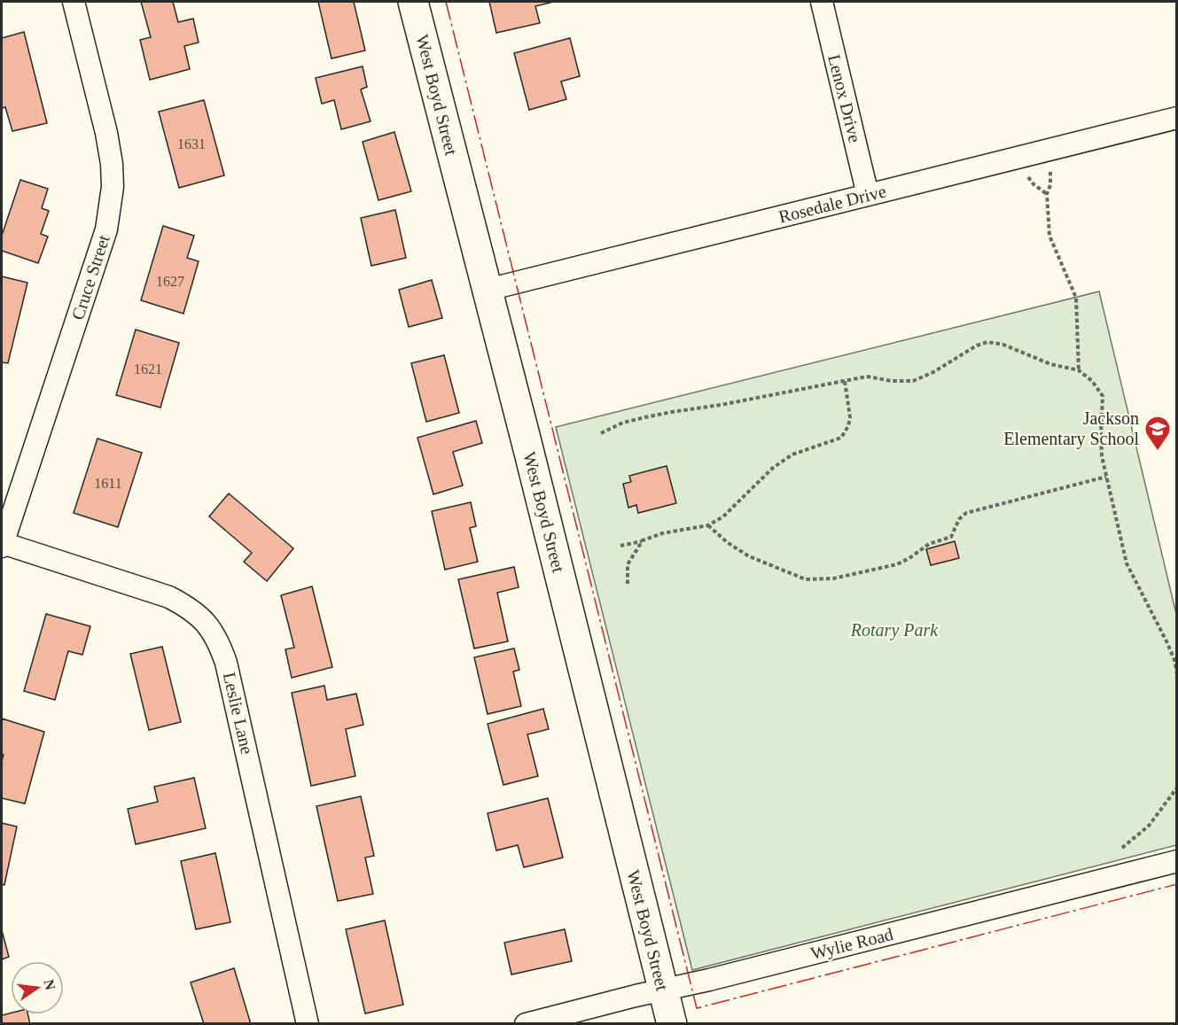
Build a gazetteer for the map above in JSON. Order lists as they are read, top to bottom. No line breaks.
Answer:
{"streets":{"street":["West Boyd Street","Lenox Drive","Rosedale Drive","Cruce Street","Leslie Lane","Wylie Road"]},"crossings":[["West Boyd Street","Rosedale Drive"],["West Boyd Street","Wylie Road"],["Lenox Drive","Rosedale Drive"],["Cruce Street","Leslie Lane"]],"parks":["Rotary Park"],"places":{"school or university":["Jackson Elementary School"]},"house_numbers":["1631","1627","1621","1611"],"north":"right"}
